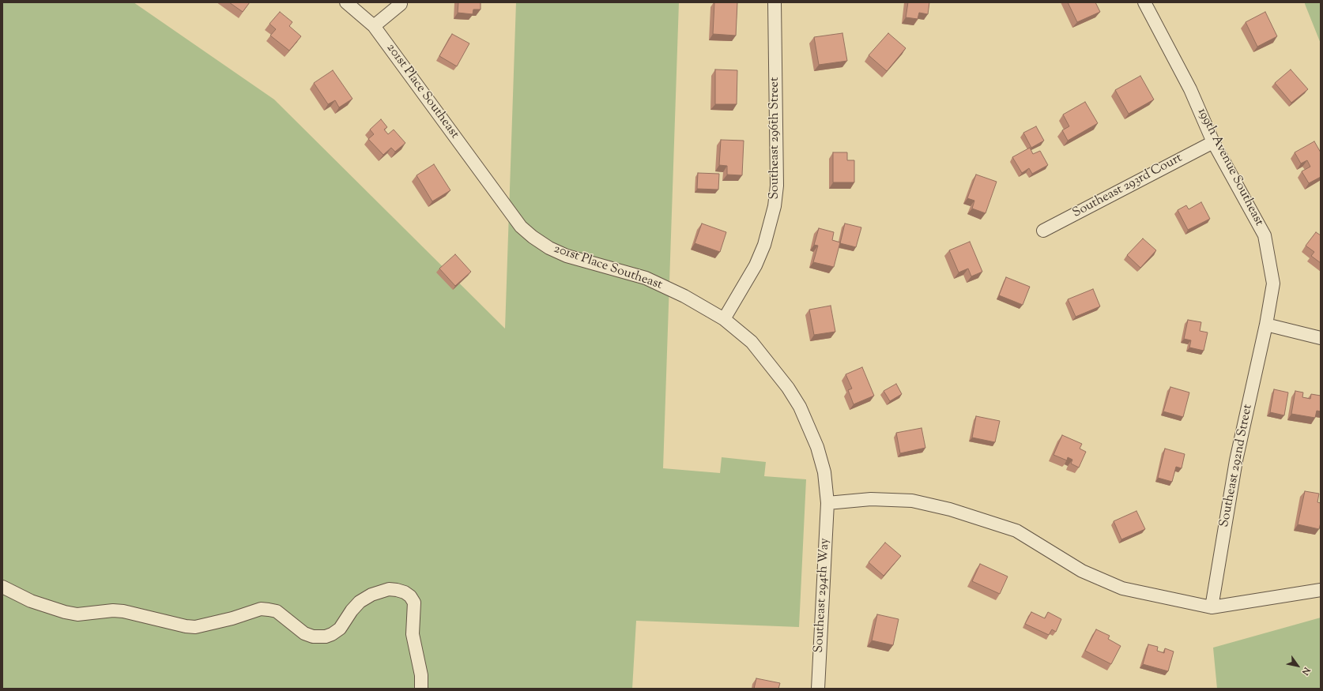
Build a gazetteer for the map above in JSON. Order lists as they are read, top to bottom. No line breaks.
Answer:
{"streets":{"street":["201st Place Southeast","Southeast 296th Street","199th Avenue Southeast","Southeast 293rd Court","Southeast 292nd Street","Southeast 294th Way"]},"crossings":[["201st Place Southeast","Southeast 296th Street"],["201st Place Southeast","Southeast 294th Way"],["199th Avenue Southeast","Southeast 293rd Court"],["199th Avenue Southeast","Southeast 292nd Street"]],"north":"bottom right"}
